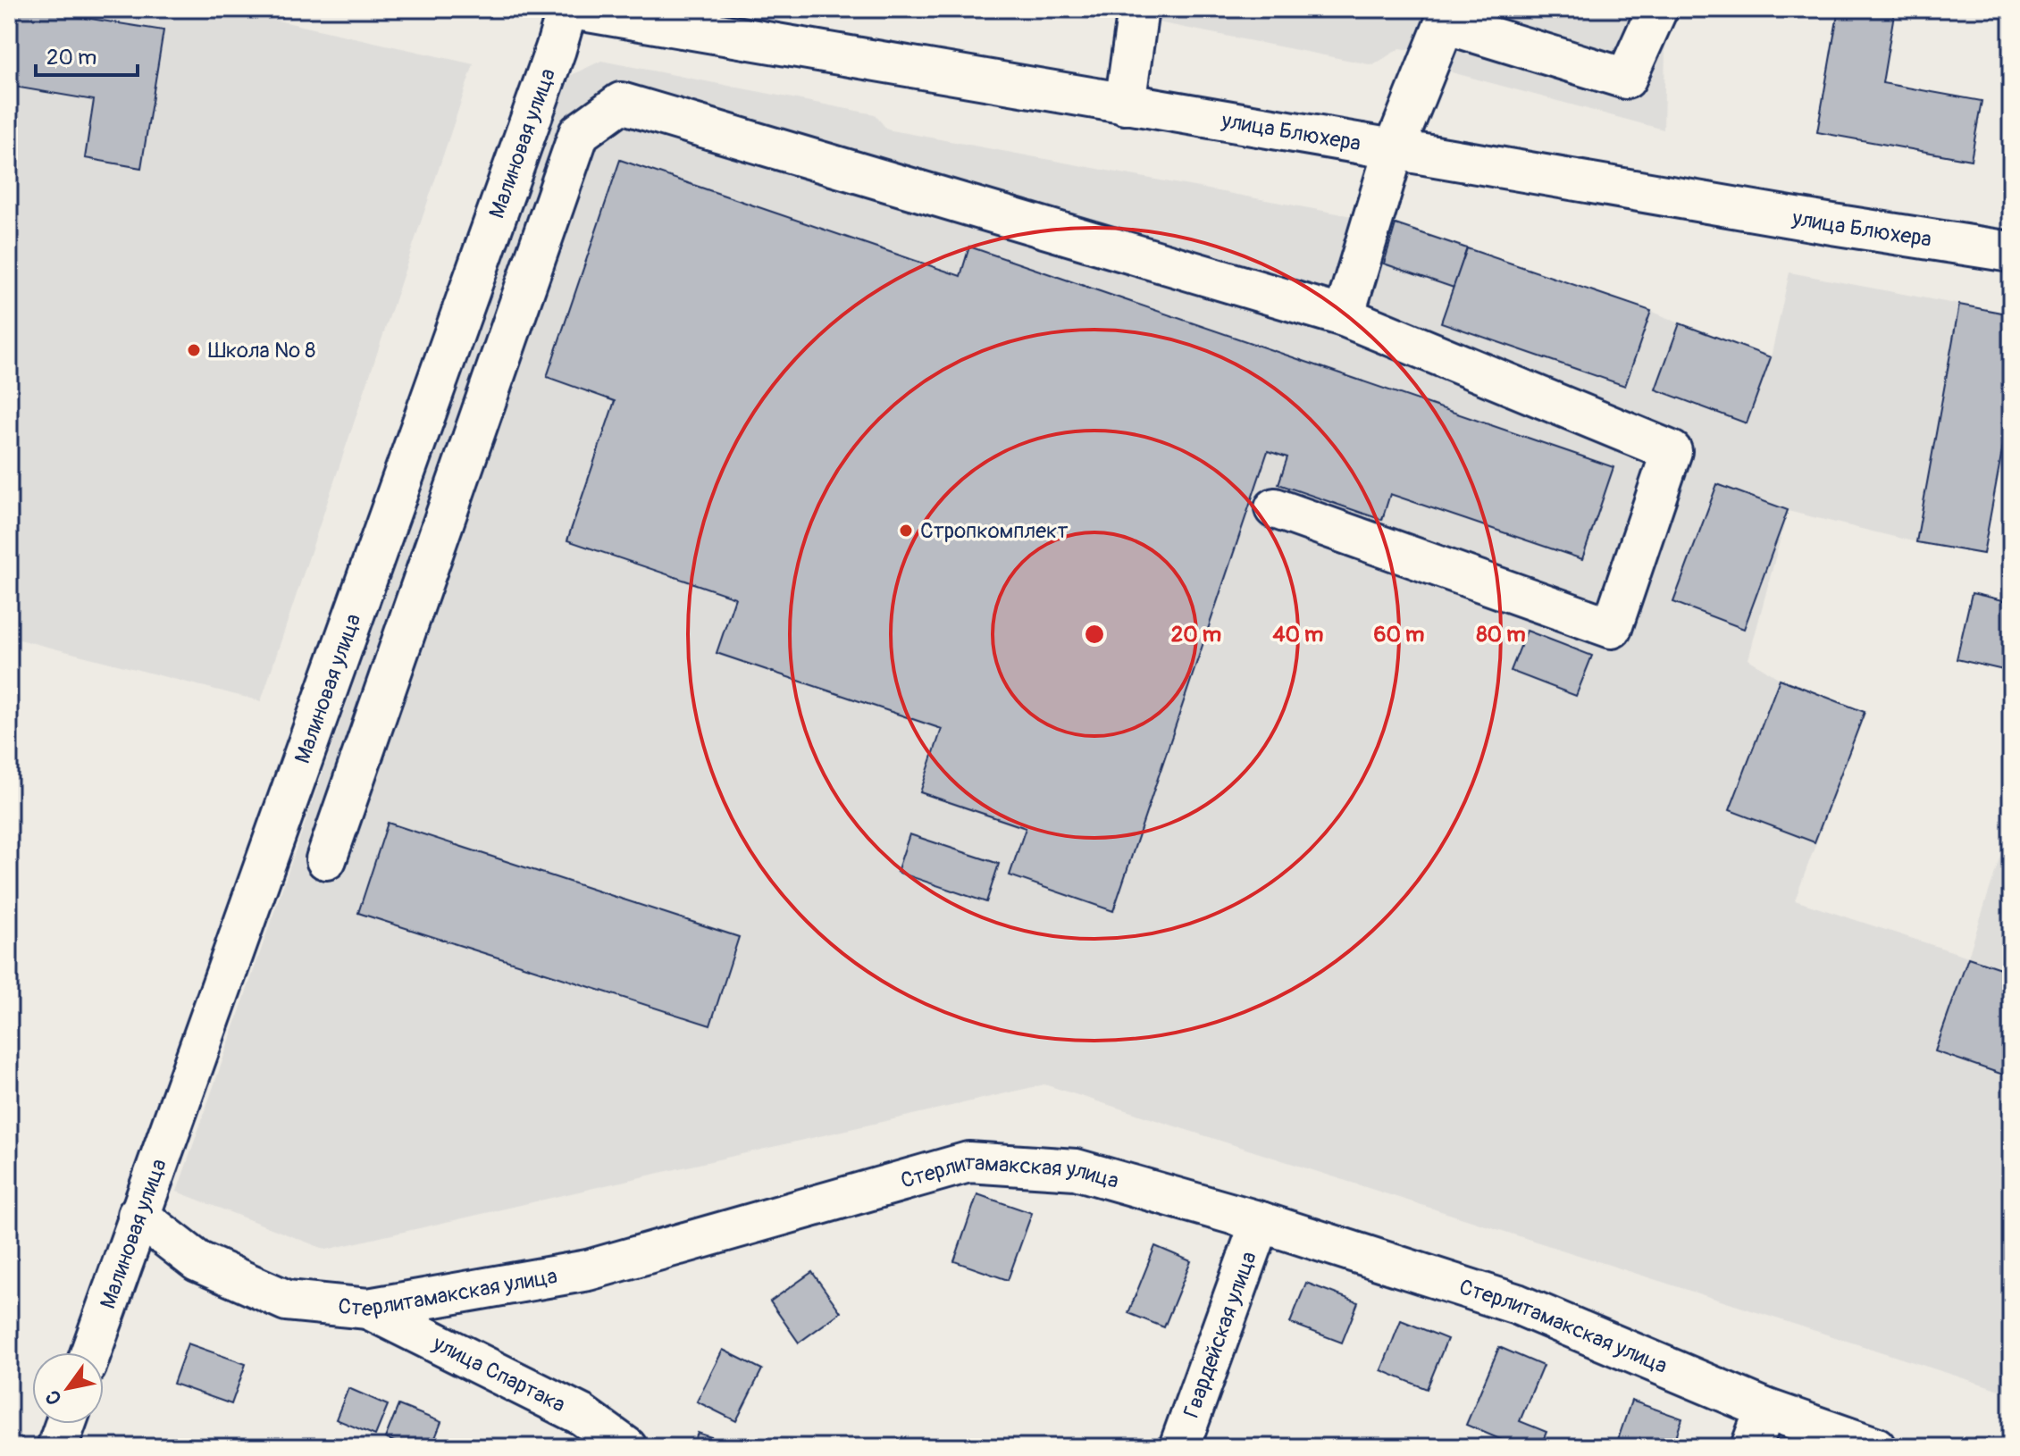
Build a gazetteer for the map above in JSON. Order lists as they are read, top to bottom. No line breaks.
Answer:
{"streets":{"street":["улица Блюхера","Малиновая улица","Стерлитамакская улица","Гвардейская улица","улица Спартака"]},"crossings":[["улица Блюхера","Малиновая улица"],["Малиновая улица","Стерлитамакская улица"],["Стерлитамакская улица","Гвардейская улица"],["Стерлитамакская улица","улица Спартака"]],"places":["Школа № 8","Стропкомплект"],"scale_bar":"20 m","north":"bottom left","rings":["20 m","40 m","60 m","80 m"]}
